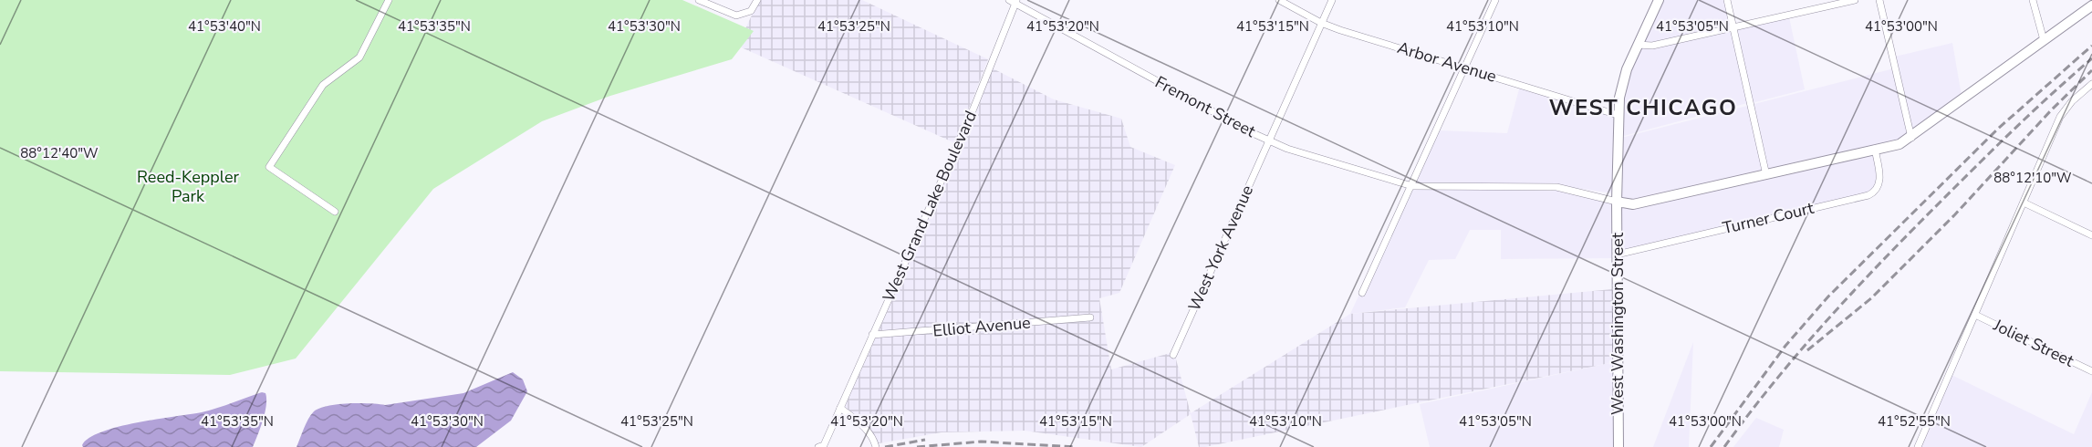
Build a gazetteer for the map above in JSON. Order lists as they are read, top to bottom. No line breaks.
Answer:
{"streets":{"street":["Arbor Avenue","Fremont Street","West Grand Lake Boulevard","Turner Court","West York Avenue","West Washington Street","Elliot Avenue","Joliet Street"]},"crossings":[["Arbor Avenue","West York Avenue"],["Arbor Avenue","West Washington Street"],["Fremont Street","West Grand Lake Boulevard"],["Fremont Street","West York Avenue"],["Fremont Street","West Washington Street"],["West Grand Lake Boulevard","Elliot Avenue"],["Turner Court","West Washington Street"]],"districts":["WEST CHICAGO"],"parks":["Reed-Keppler Park"],"coordinates":["41°53'40\"N","41°53'35\"N","41°53'30\"N","41°53'25\"N","41°53'20\"N","41°53'15\"N","41°53'10\"N","41°53'05\"N","41°53'00\"N","88°12'40\"W","88°12'10\"W","41°52'55\"N"]}
